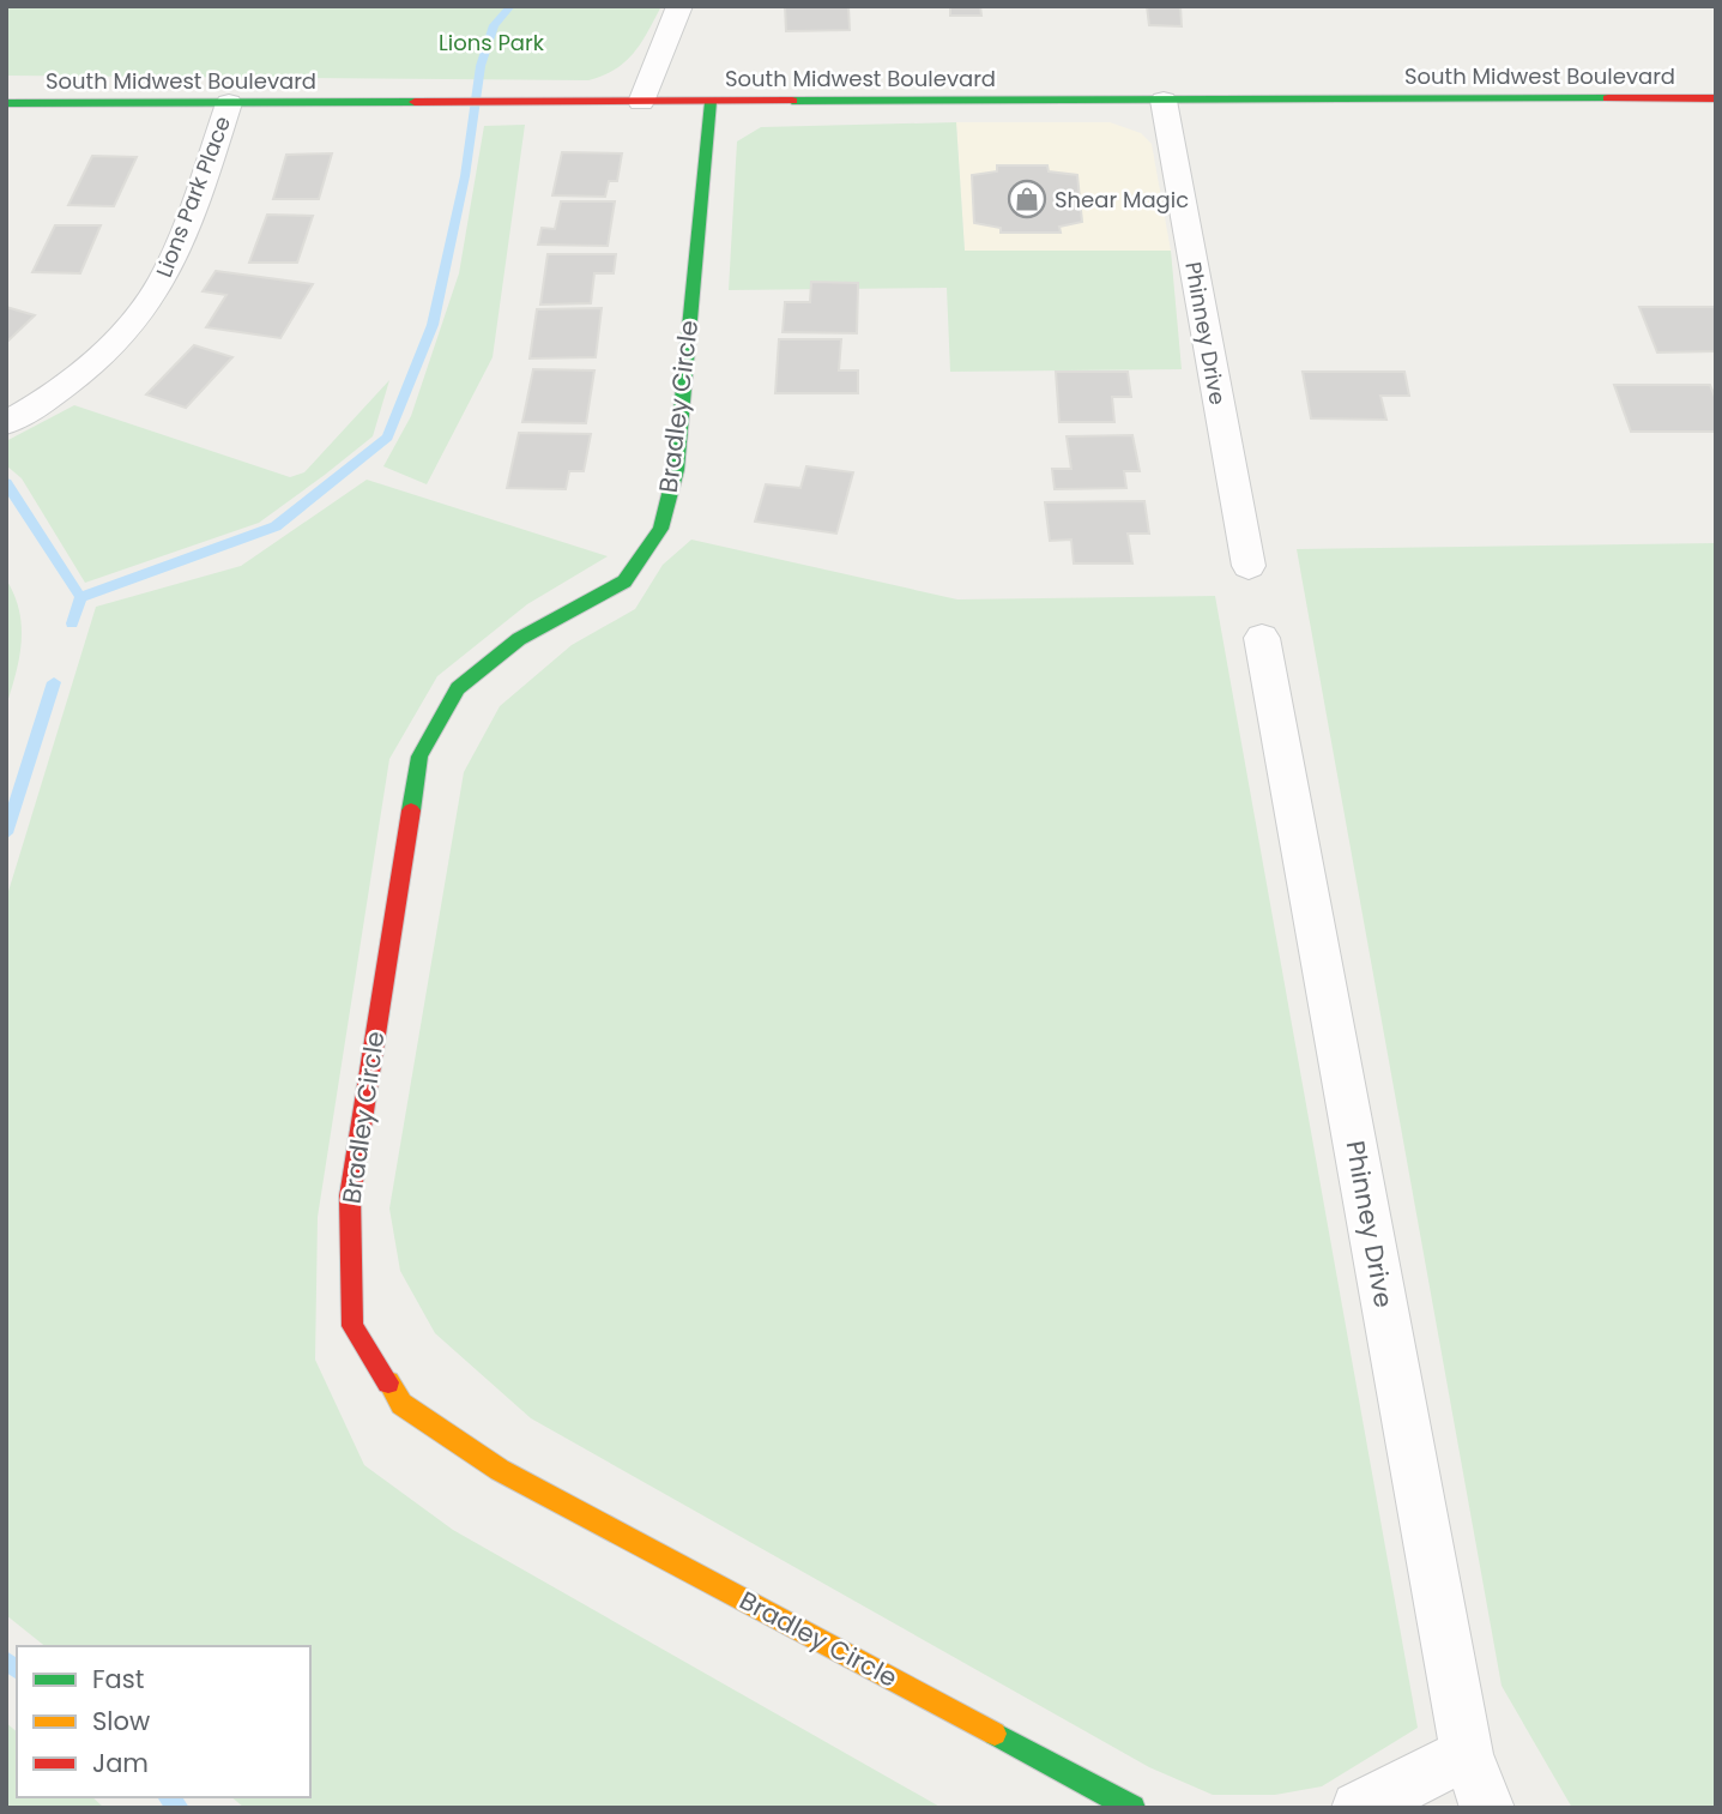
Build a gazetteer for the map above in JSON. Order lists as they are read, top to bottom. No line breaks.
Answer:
{"streets":{"street":["South Midwest Boulevard","Lions Park Place","Phinney Drive","Bradley Circle"]},"crossings":[["South Midwest Boulevard","Lions Park Place"],["South Midwest Boulevard","Phinney Drive"],["South Midwest Boulevard","Bradley Circle"]],"parks":["Lions Park"],"places":{"shop":["Shear Magic"]},"legend":["Fast","Slow","Jam"]}
